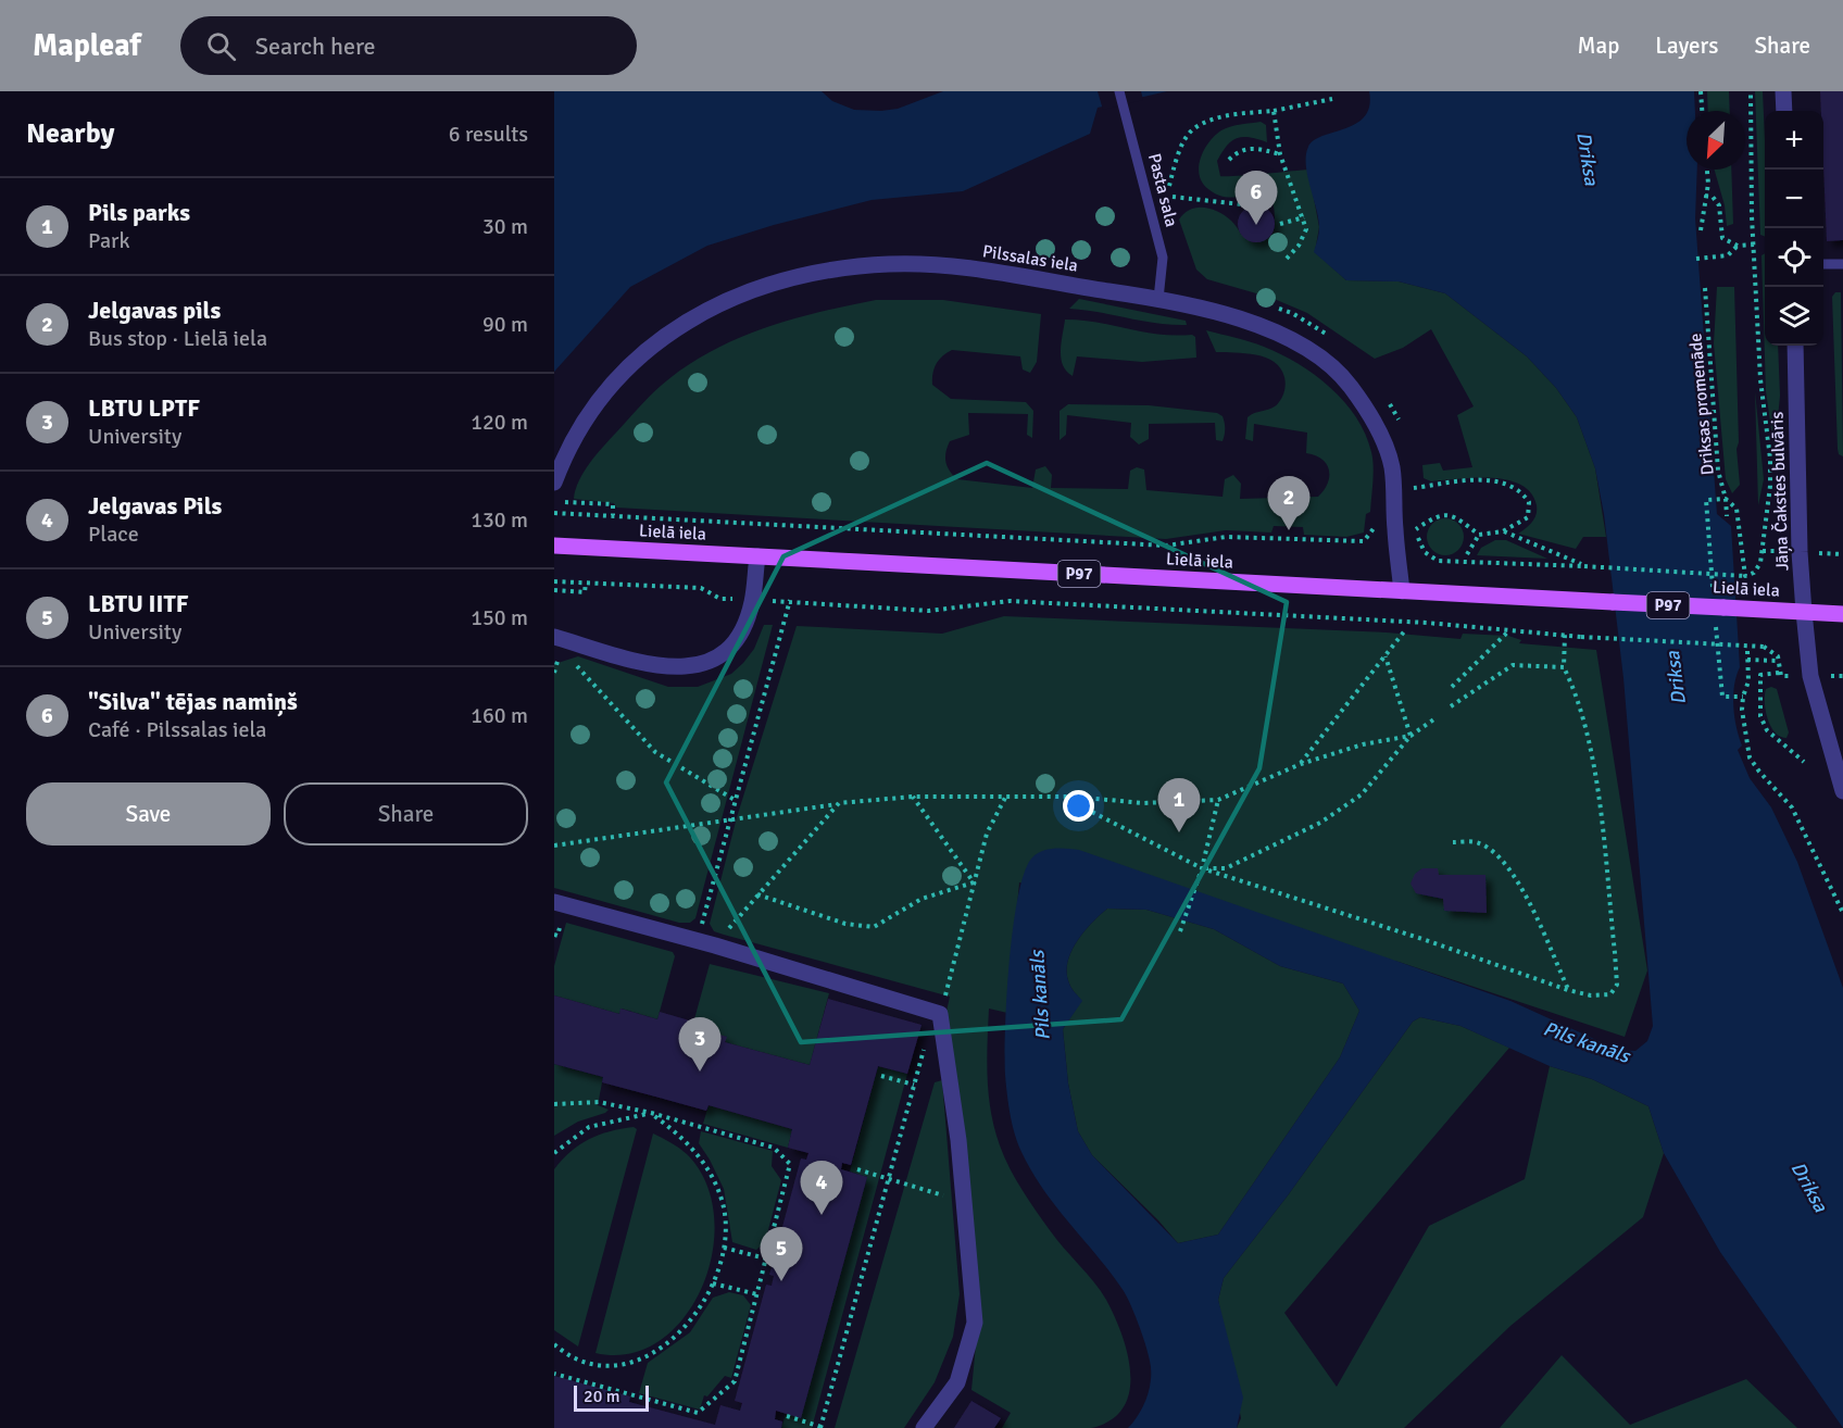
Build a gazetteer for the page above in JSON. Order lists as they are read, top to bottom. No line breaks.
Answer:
{"streets":{"main road":["Lielā iela","P97"],"street":["Pilssalas iela","Jāņa Čakstes bulvāris"],"lane":["Pasta sala"],"path":["Driksas promenāde"]},"crossings":[["Pasta sala","Pilssalas iela"],["Pilssalas iela","Lielā iela"],["Jāņa Čakstes bulvāris","Lielā iela"]],"water":["Driksa","Pils kanāls"],"scale_bar":"20 m","north":"bottom left","page":{"header":"Mapleaf","search":"Search here","nav":["Map","Layers","Share"],"heading":["Nearby","6 results"],"map_buttons":["+","−"],"pins":["6","2","1","3","4","5"],"list":[{"mark":"1","name":"Pils parks","note":"Park","value":"30 m"},{"mark":"2","name":"Jelgavas pils","note":"Bus stop · Lielā iela","value":"90 m"},{"mark":"3","name":"LBTU LPTF","note":"University","value":"120 m"},{"mark":"4","name":"Jelgavas Pils","note":"Place","value":"130 m"},{"mark":"5","name":"LBTU IITF","note":"University","value":"150 m"},{"mark":"6","name":"\"Silva\" tējas namiņš","note":"Café · Pilssalas iela","value":"160 m"}],"buttons":["Save","Share"],"scale":"20 m"}}
